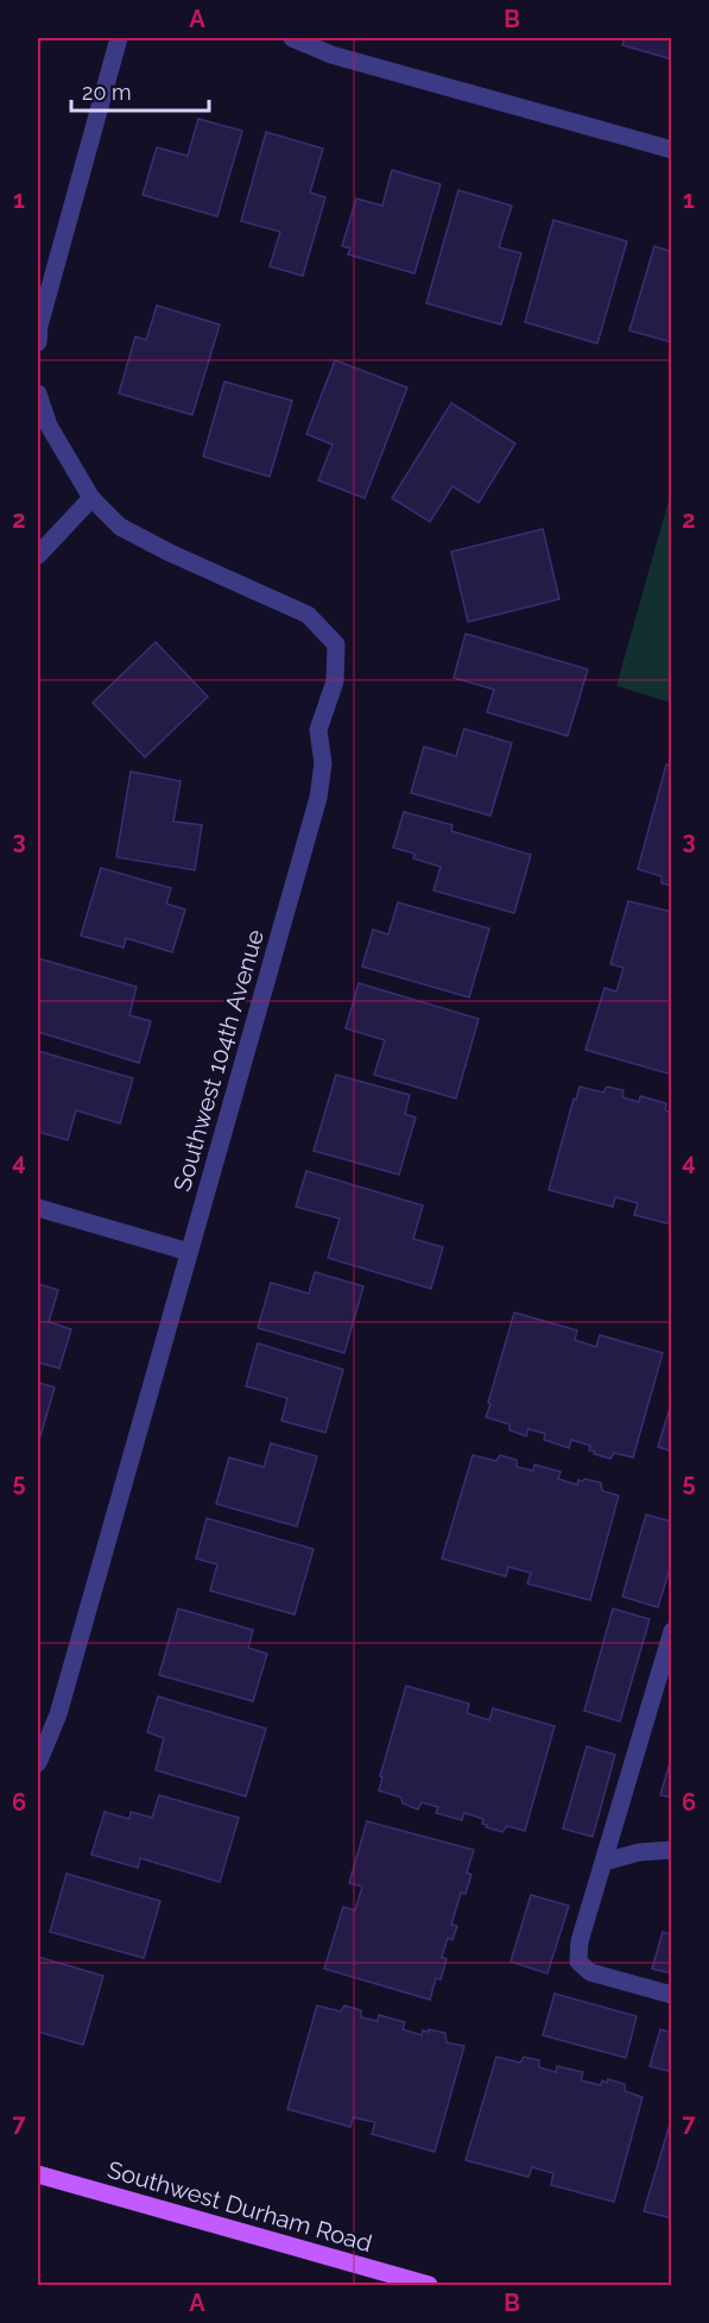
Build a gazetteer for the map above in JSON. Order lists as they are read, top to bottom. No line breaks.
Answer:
{"streets":{"main road":["Southwest Durham Road"],"street":["Southwest 104th Avenue"]},"scale_bar":"20 m","grid":{"columns":["A","B"],"rows":["1","2","3","4","5","6","7"]}}
